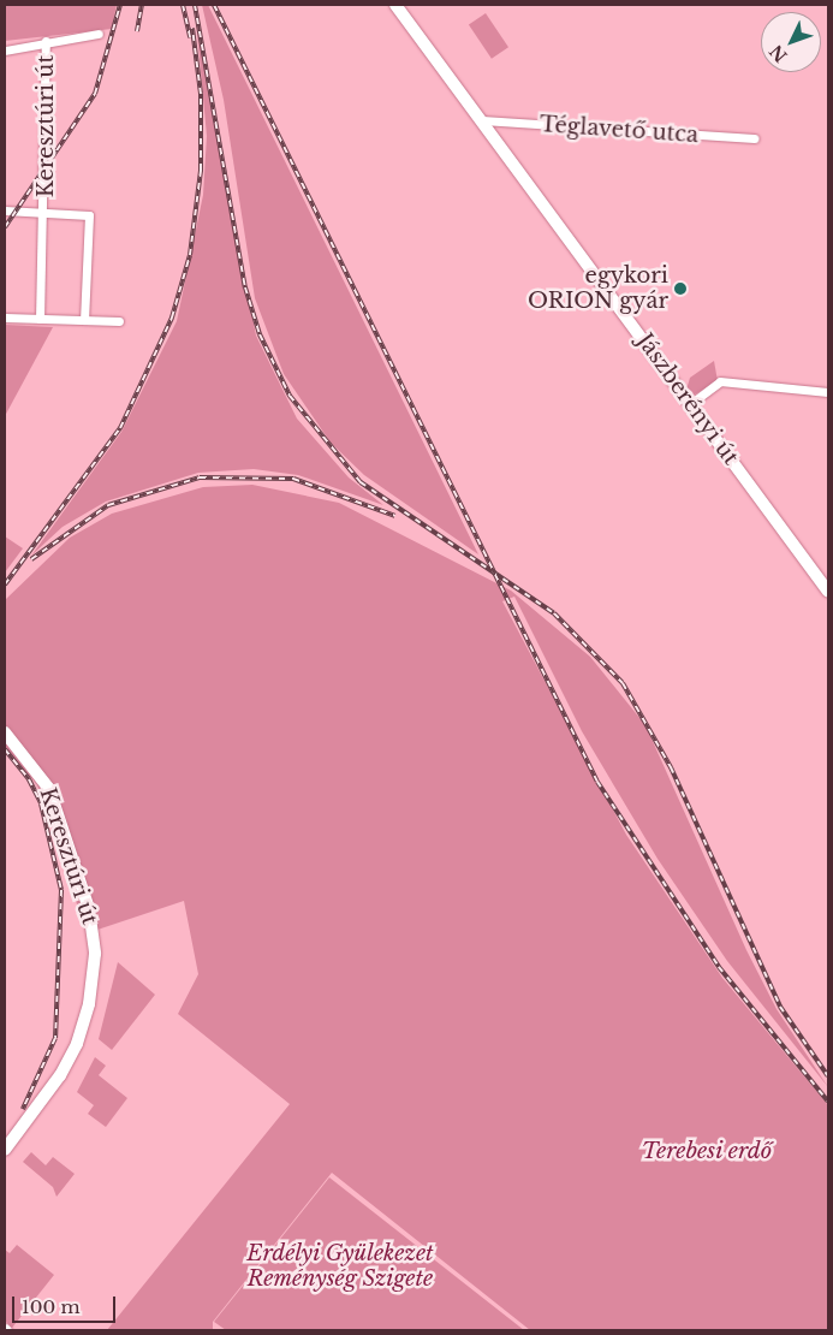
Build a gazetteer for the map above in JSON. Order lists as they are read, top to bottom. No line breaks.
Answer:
{"streets":{"main road":["Keresztúri út","Jászberényi út"],"street":["Téglavető utca"]},"crossings":[["Téglavető utca","Jászberényi út"]],"parks":["Terebesi erdő","Erdélyi Gyülekezet Reménység Szigete"],"places":["egykori ORION gyár"],"scale_bar":"100 m","north":"bottom left"}
